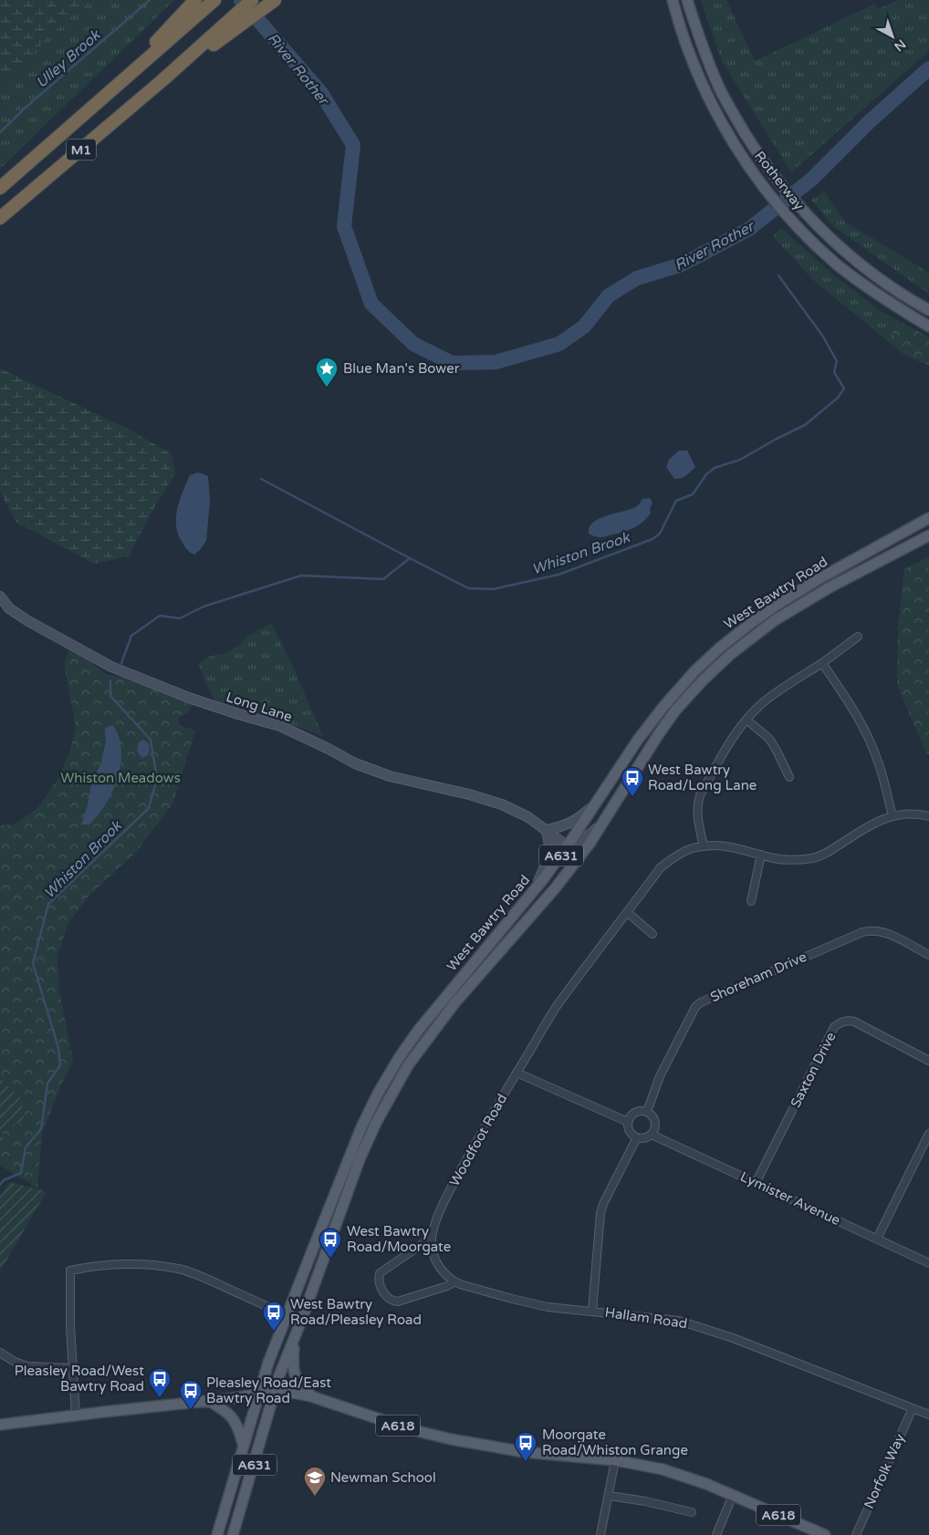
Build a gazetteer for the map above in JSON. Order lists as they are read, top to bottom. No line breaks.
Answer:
{"streets":{"highway":["M1"],"main road":["Rotherway","West Bawtry Road","A631","A618"],"street":["Long Lane","Shoreham Drive","Saxton Drive","Woodfoot Road","Lymister Avenue","Hallam Road","Norfolk Way"]},"crossings":[["West Bawtry Road","Long Lane"],["West Bawtry Road","A631"],["West Bawtry Road","A618"],["Long Lane","A631"],["A631","A618"],["Shoreham Drive","Lymister Avenue"],["Saxton Drive","Lymister Avenue"],["Woodfoot Road","Hallam Road"],["Hallam Road","Norfolk Way"]],"water":["Ulley Brook","River Rother","Whiston Brook"],"parks":["Whiston Meadows"],"places":{"place":["Blue Man's Bower"],"bus stop":["West Bawtry Road/Long Lane","West Bawtry Road/Moorgate","West Bawtry Road/Pleasley Road","Pleasley Road/West Bawtry Road","Pleasley Road/East Bawtry Road","Moorgate Road/Whiston Grange"],"school or university":["Newman School"]},"north":"bottom right"}
